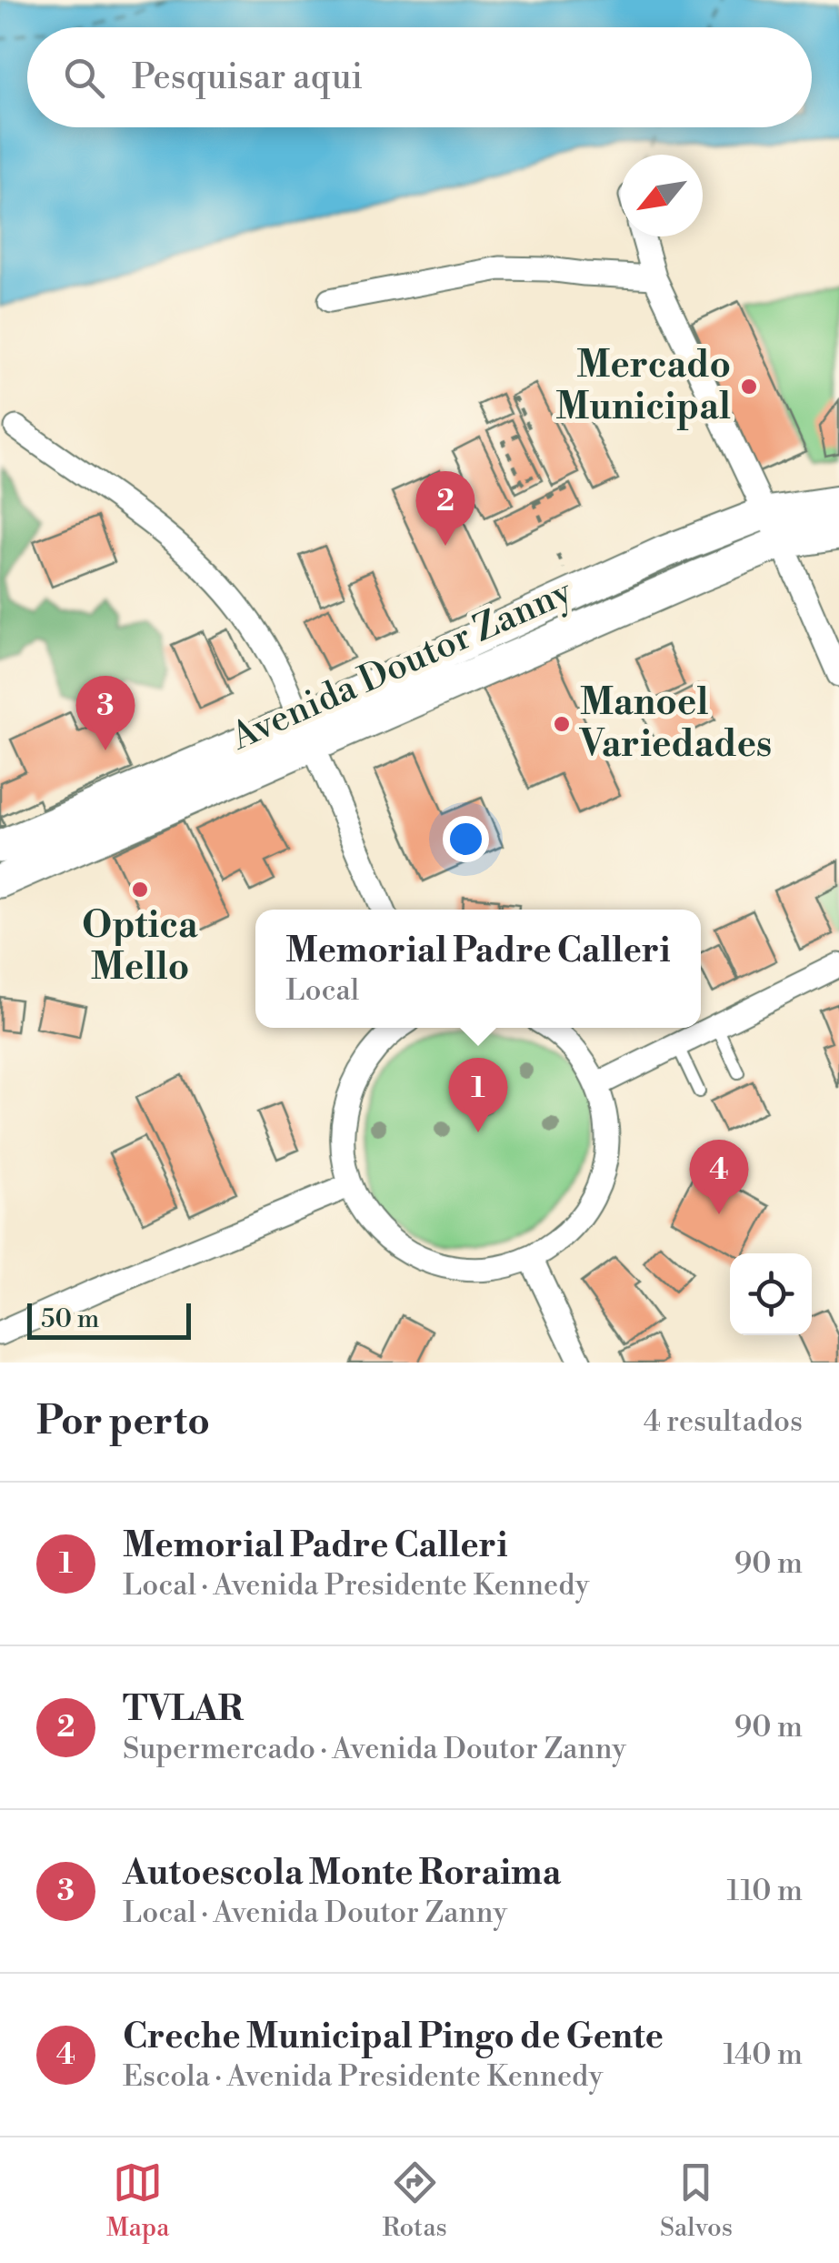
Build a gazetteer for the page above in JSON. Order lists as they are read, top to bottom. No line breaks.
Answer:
{"streets":{"street":["Avenida Doutor Zanny"]},"places":["Mercado Municipal","Manoel Variedades","Optica Mello"],"scale_bar":"50 m","north":"bottom left","page":{"search":"Pesquisar aqui","pins":["2","3","1","4"],"popup":["Memorial Padre Calleri","Local"],"scale":"50 m","heading":["Por perto","4 resultados"],"list":[{"mark":"1","name":"Memorial Padre Calleri","note":"Local · Avenida Presidente Kennedy","value":"90 m"},{"mark":"2","name":"TVLAR","note":"Supermercado · Avenida Doutor Zanny","value":"90 m"},{"mark":"3","name":"Autoescola Monte Roraima","note":"Local · Avenida Doutor Zanny","value":"110 m"},{"mark":"4","name":"Creche Municipal Pingo de Gente","note":"Escola · Avenida Presidente Kennedy","value":"140 m"}],"nav":["Mapa","Rotas","Salvos"]}}
